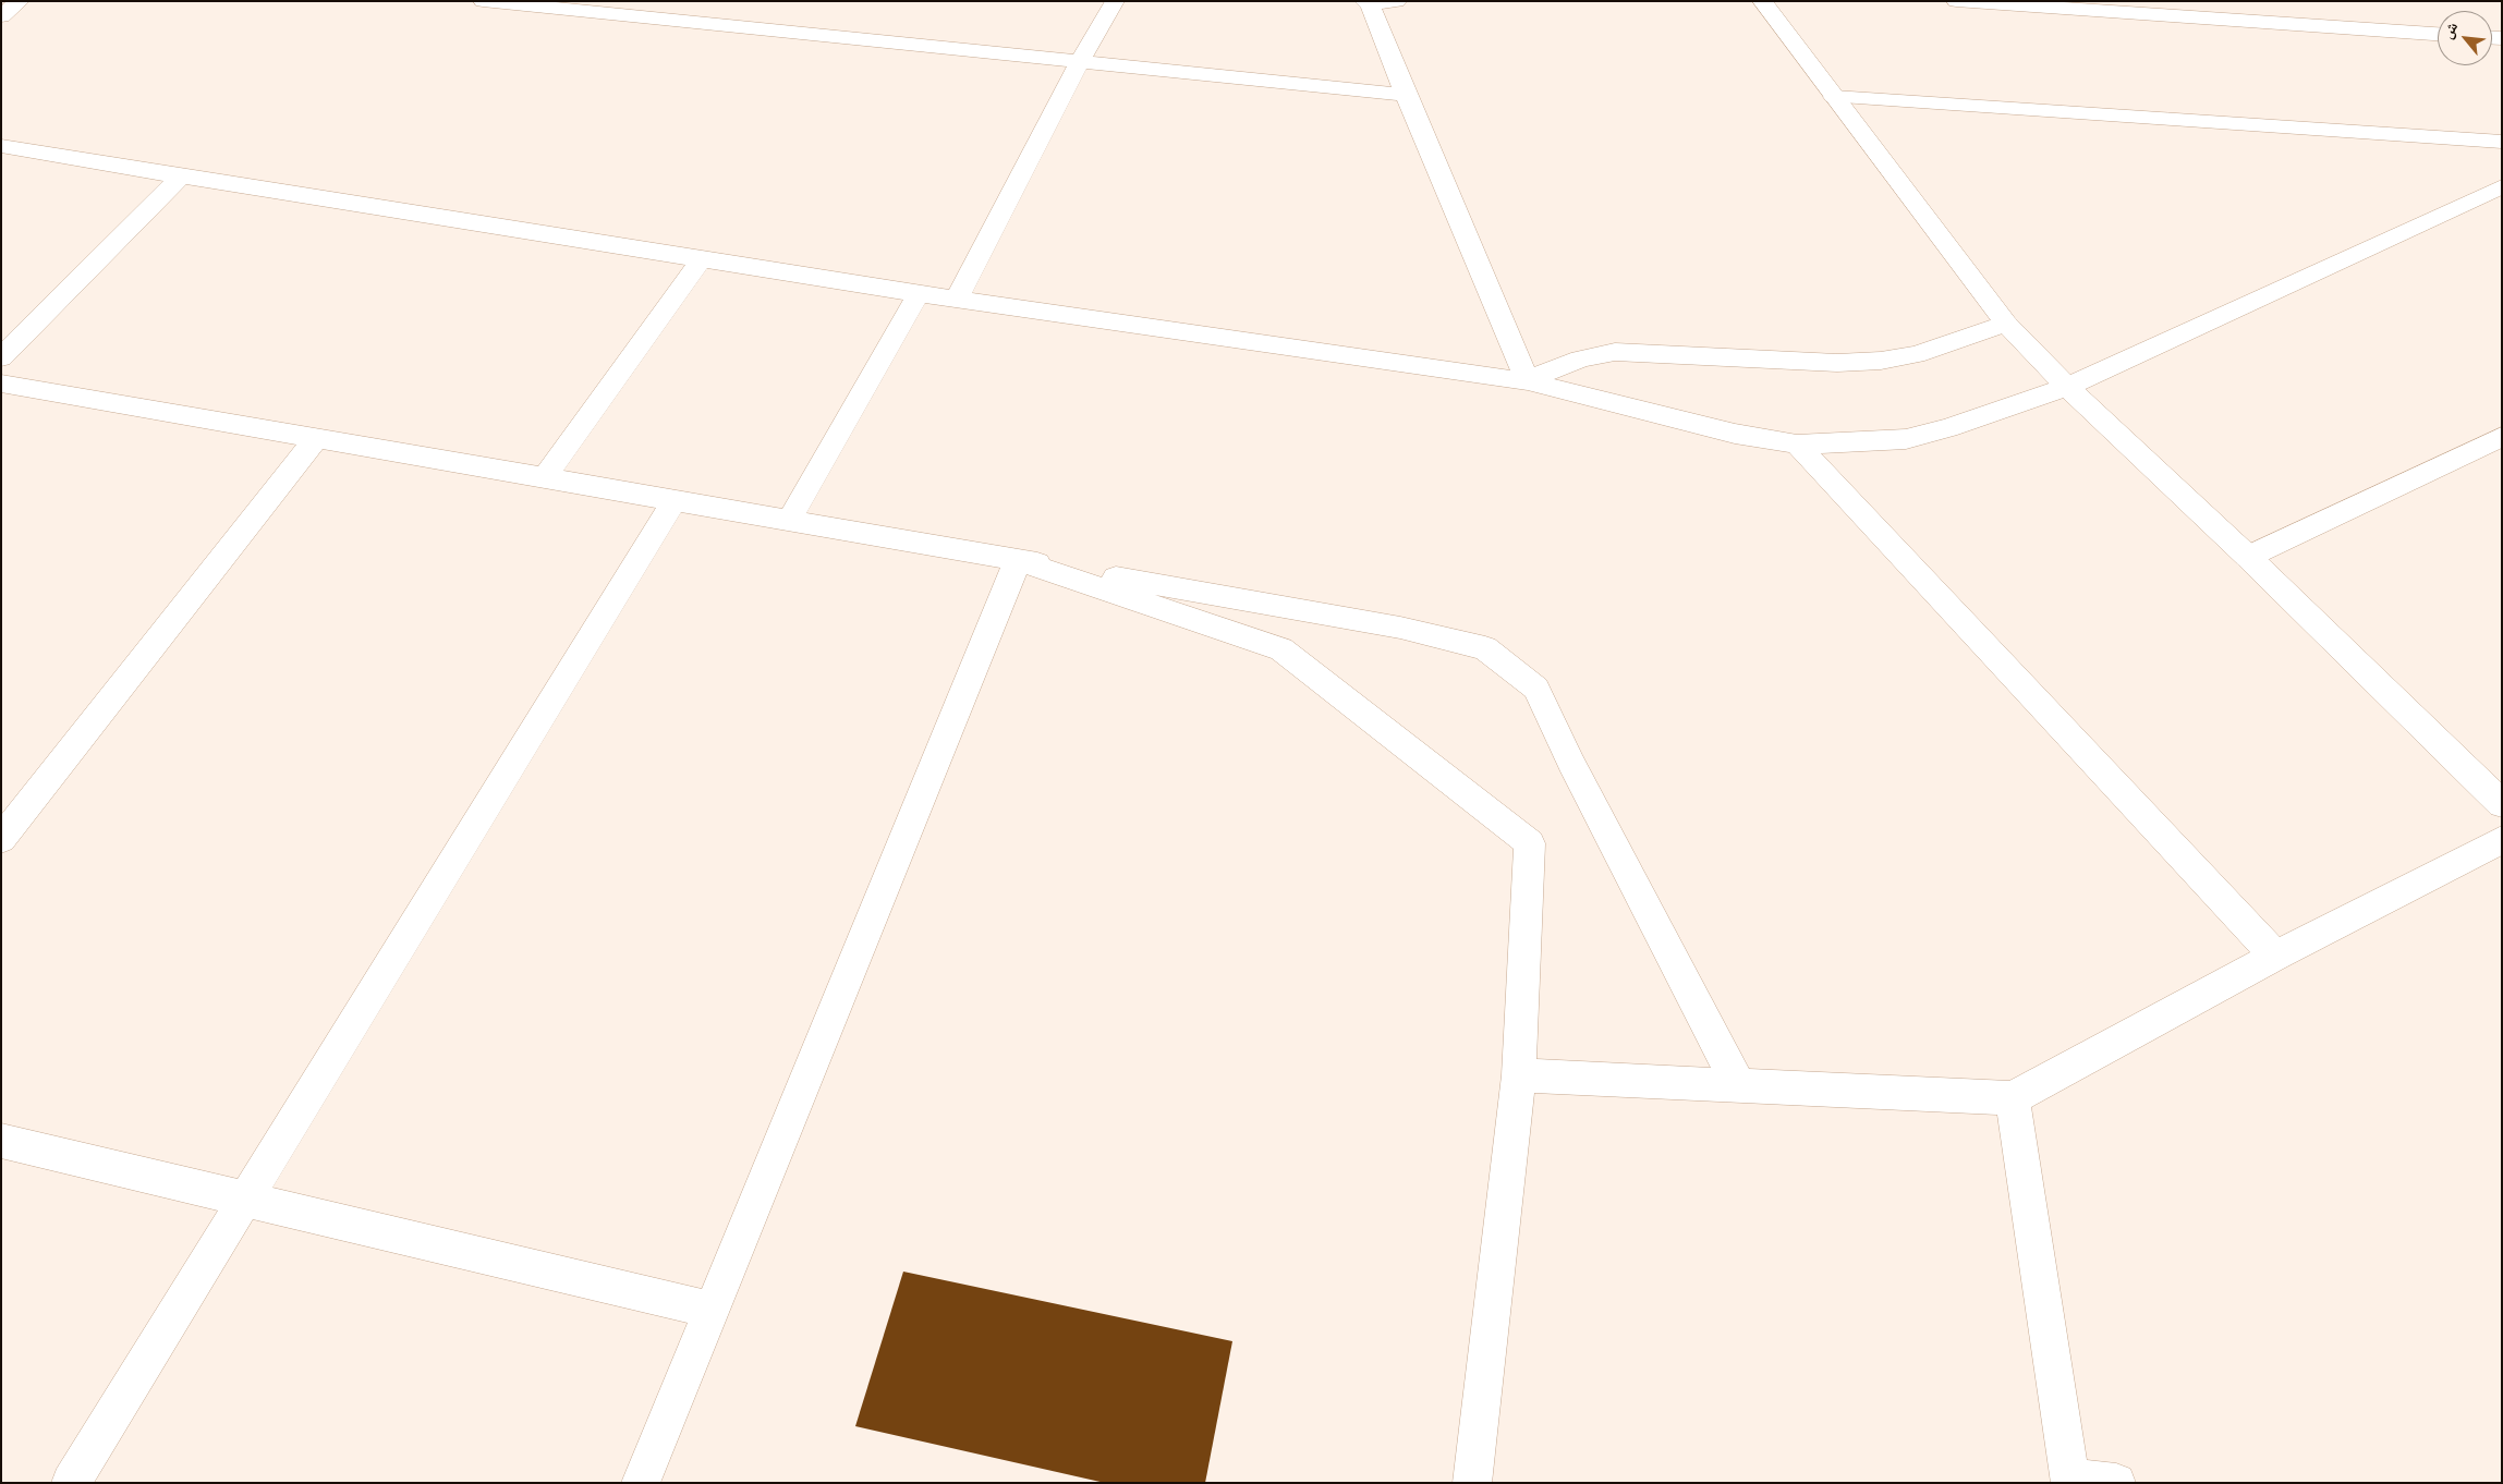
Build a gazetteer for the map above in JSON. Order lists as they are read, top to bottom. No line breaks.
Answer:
{"north":"top left"}
